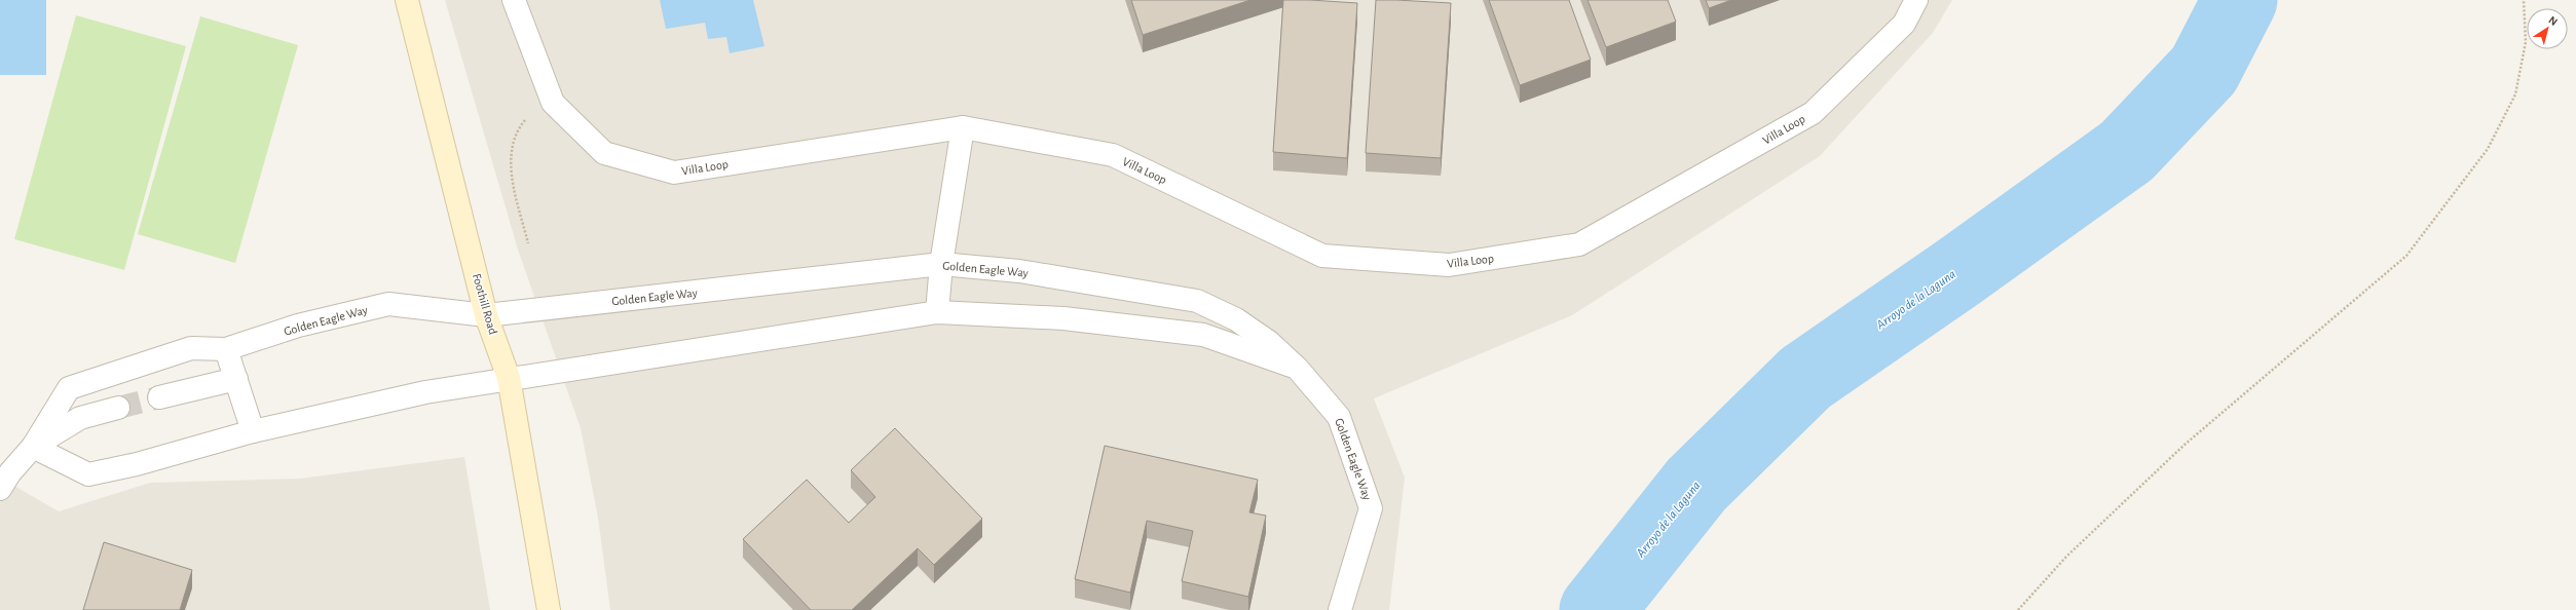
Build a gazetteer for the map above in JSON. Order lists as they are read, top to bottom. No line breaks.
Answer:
{"streets":{"main road":["Foothill Road"],"street":["Villa Loop","Golden Eagle Way"]},"crossings":[["Golden Eagle Way","Foothill Road"]],"water":["Arroyo de la Laguna"],"north":"top right"}
